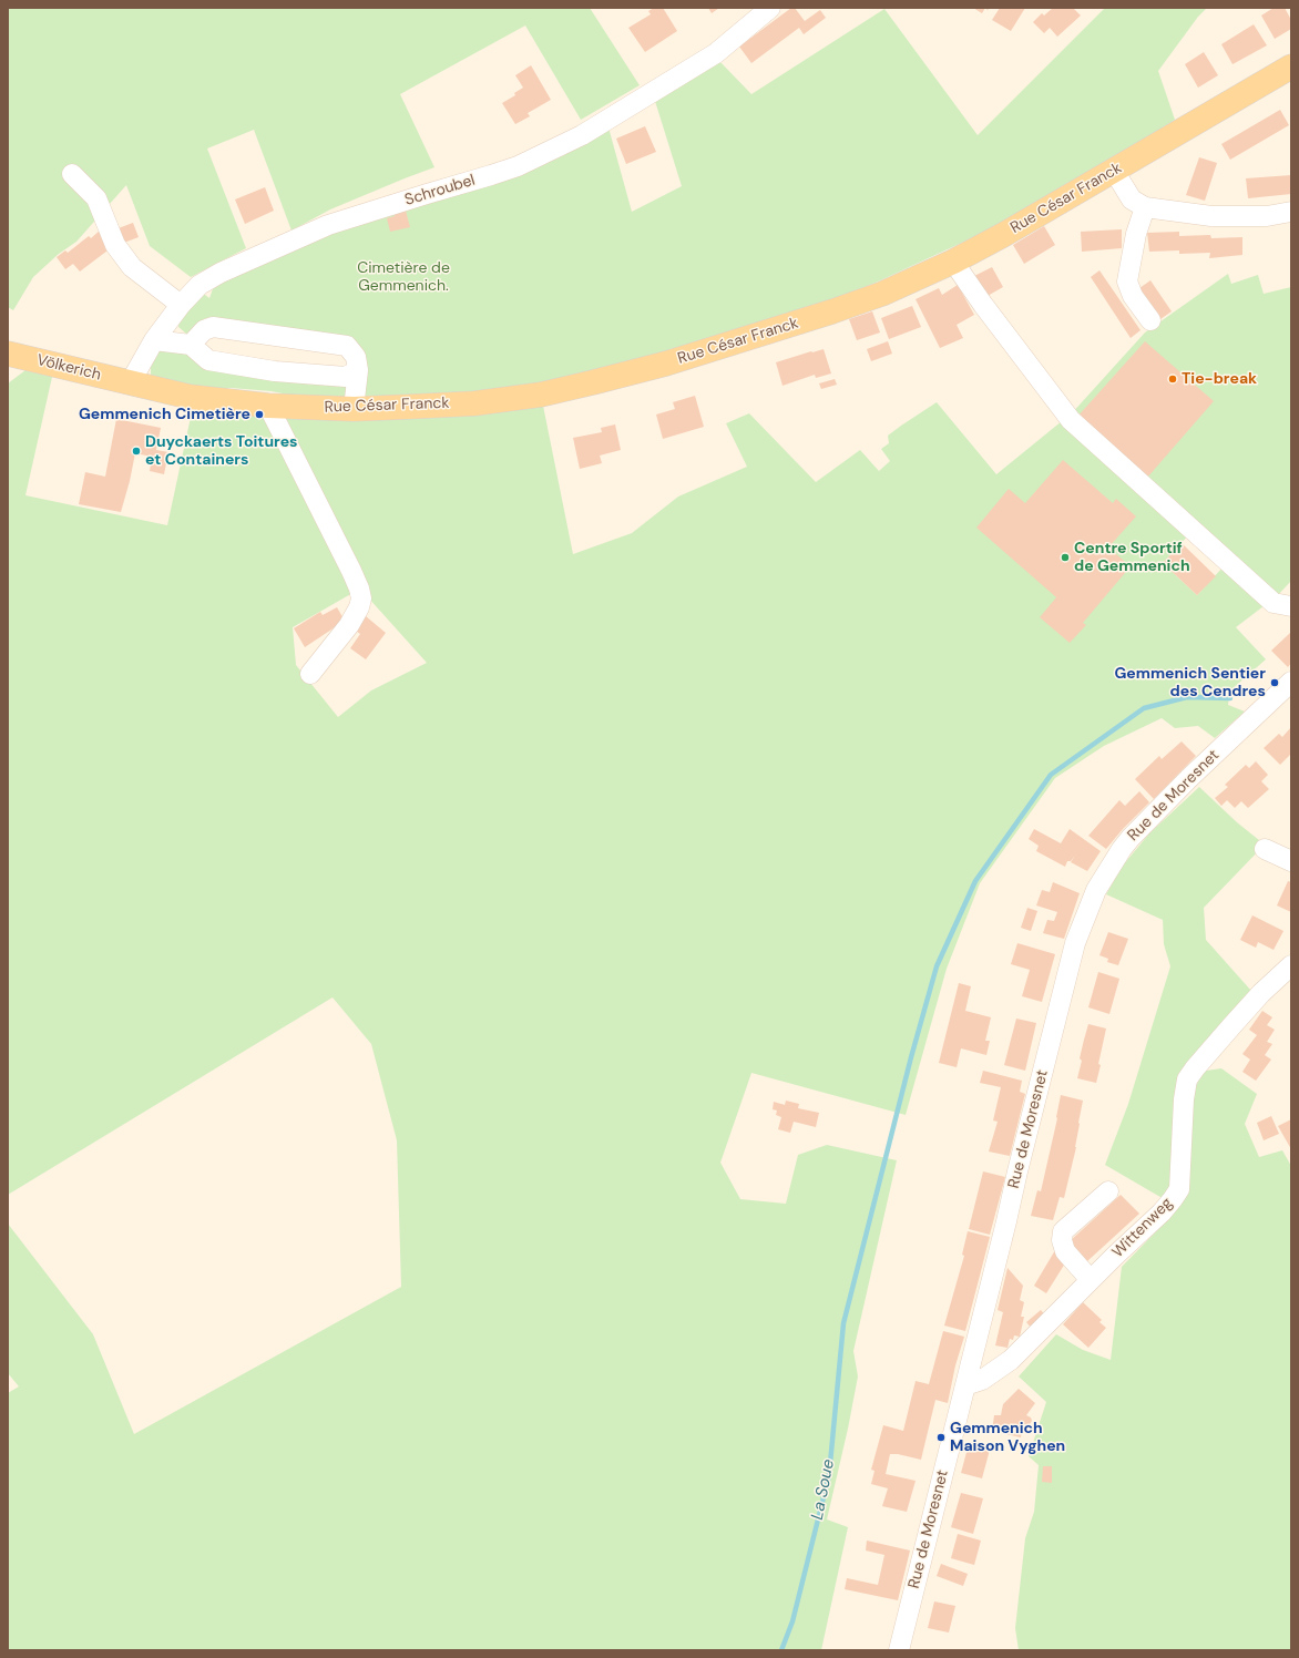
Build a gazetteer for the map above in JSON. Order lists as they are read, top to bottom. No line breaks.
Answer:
{"streets":{"main road":["Rue César Franck","Völkerich"],"street":["Schroubel","Rue de Moresnet","Wittenweg"]},"crossings":[["Schroubel","Rue César Franck"],["Schroubel","Völkerich"],["Rue César Franck","Völkerich"],["Rue de Moresnet","Wittenweg"]],"water":["La Soue"],"parks":["Cimetière de Gemmenich."],"places":["Tie-break","Gemmenich Cimetière","Duyckaerts Toitures et Containers","Centre Sportif de Gemmenich","Gemmenich Sentier des Cendres","Gemmenich Maison Vyghen"]}
